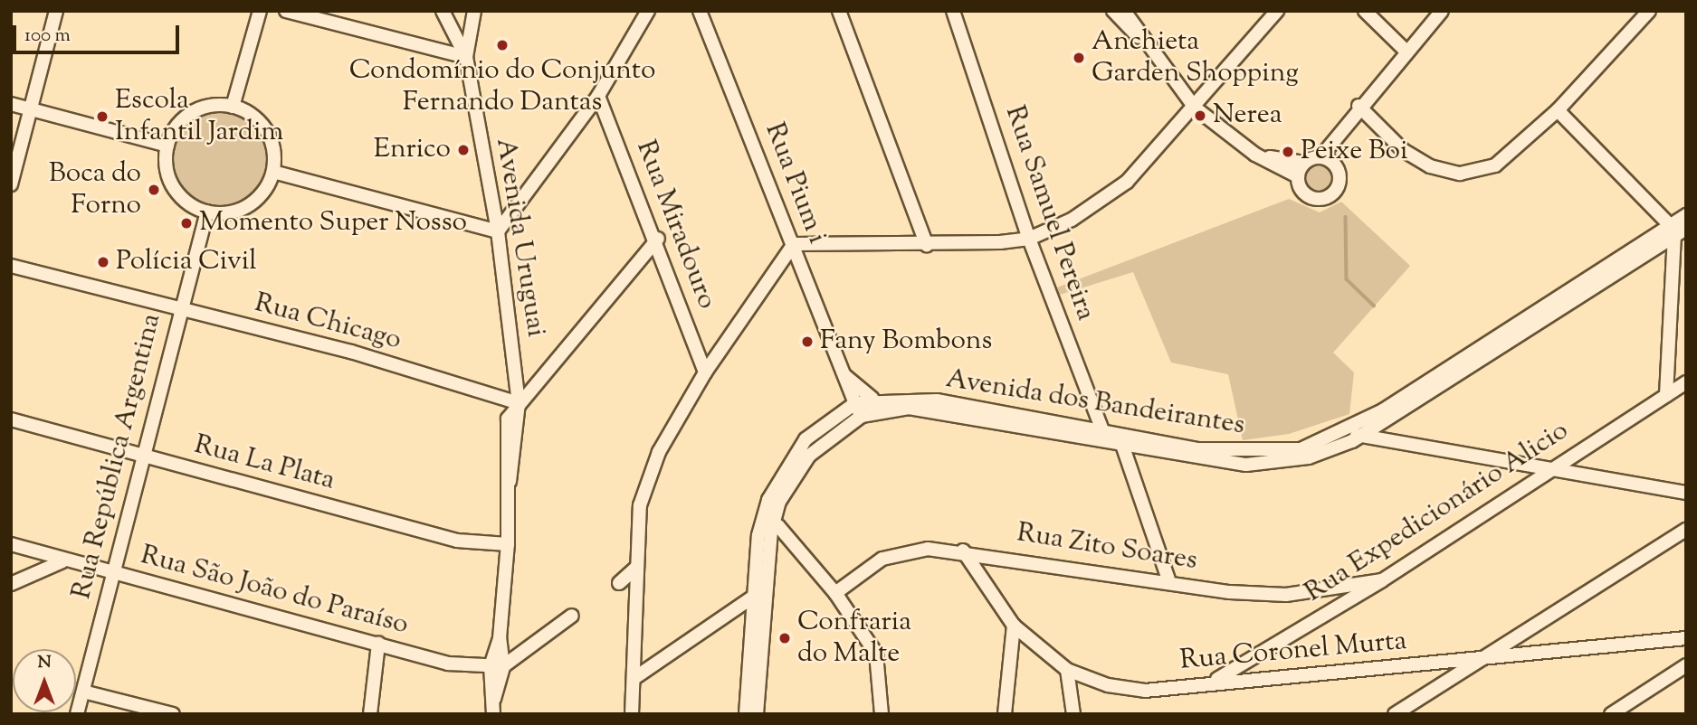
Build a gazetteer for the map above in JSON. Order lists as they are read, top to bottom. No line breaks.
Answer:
{"streets":{"street":["Rua Pium i","Rua Samuel Pereira","Rua Miradouro","Avenida Uruguai","Rua Chicago","Avenida dos Bandeirantes","Rua República Argentina","Rua La Plata","Rua Expedicionário Alicio","Rua Zito Soares","Rua São João do Paraíso","Rua Coronel Murta"]},"crossings":[["Rua Pium i","Avenida dos Bandeirantes"],["Rua Samuel Pereira","Avenida dos Bandeirantes"],["Avenida Uruguai","Rua Chicago"],["Avenida Uruguai","Rua La Plata"],["Avenida Uruguai","Rua São João do Paraíso"],["Rua Chicago","Rua República Argentina"],["Rua República Argentina","Rua La Plata"],["Rua República Argentina","Rua São João do Paraíso"],["Rua Expedicionário Alicio","Rua Zito Soares"],["Rua Expedicionário Alicio","Rua Coronel Murta"],["Rua Zito Soares","Rua Coronel Murta"]],"places":["Condomínio do Conjunto Fernando Dantas","Anchieta Garden Shopping","Nerea","Escola Infantil Jardim","Enrico","Peixe Boi","Boca do Forno","Momento Super Nosso","Polícia Civil","Fany Bombons","Confraria do Malte"],"scale_bar":"100 m","north":"top"}
